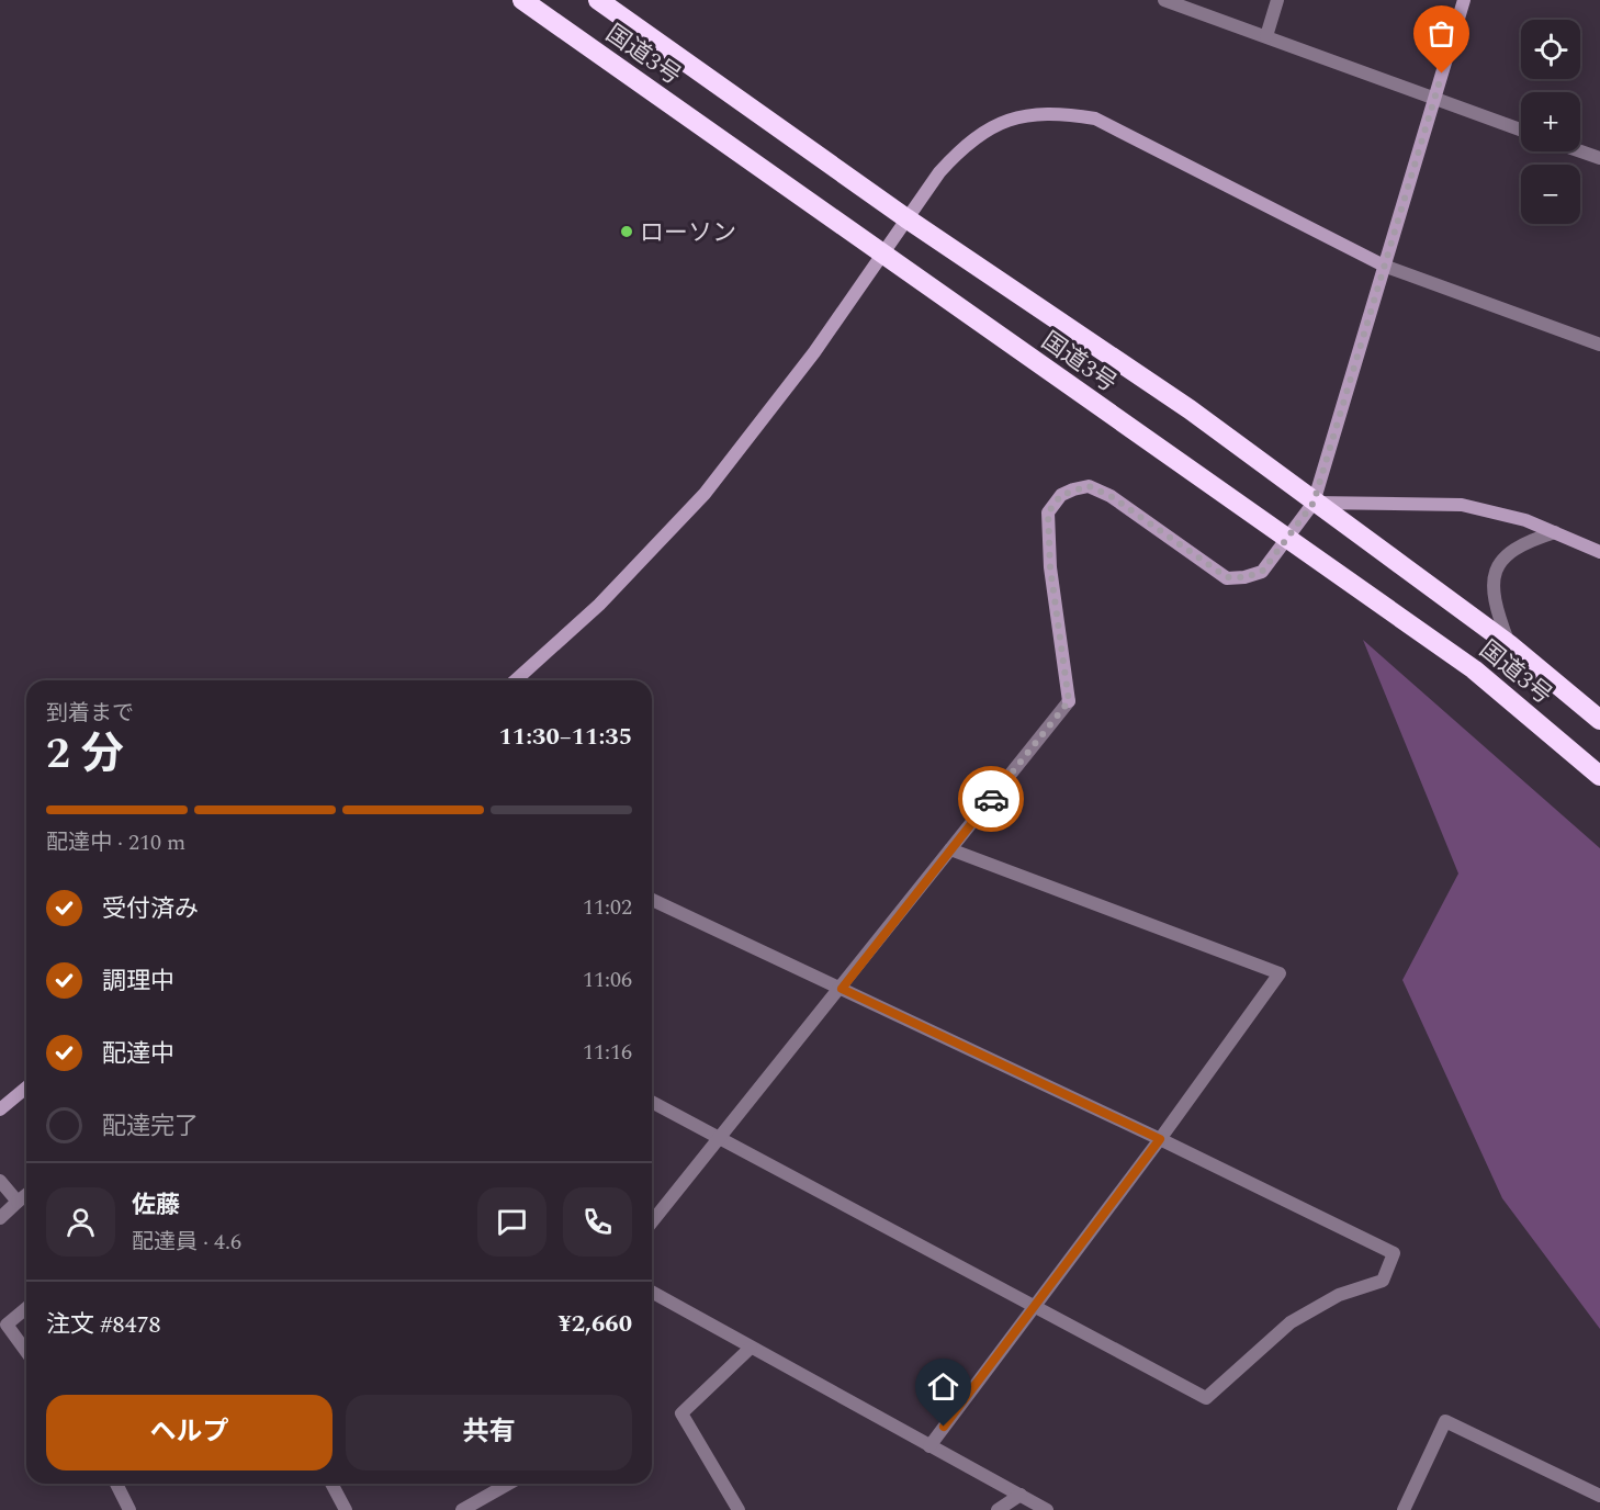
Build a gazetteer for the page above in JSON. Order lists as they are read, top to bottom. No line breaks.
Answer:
{"streets":{"highway":["国道3号"]},"places":["ローソン"],"page":{"map_buttons":["+","−"],"heading":["2 分","到着まで","11:30–11:35"],"panel":["佐藤","配達員 · 4.6","注文 #8478","¥2,660"],"bar":"配達中 · 210 m","list":[["受付済み","11:02"],["調理中","11:06"],["配達中","11:16"],"配達完了"],"buttons":["ヘルプ","共有"]}}
